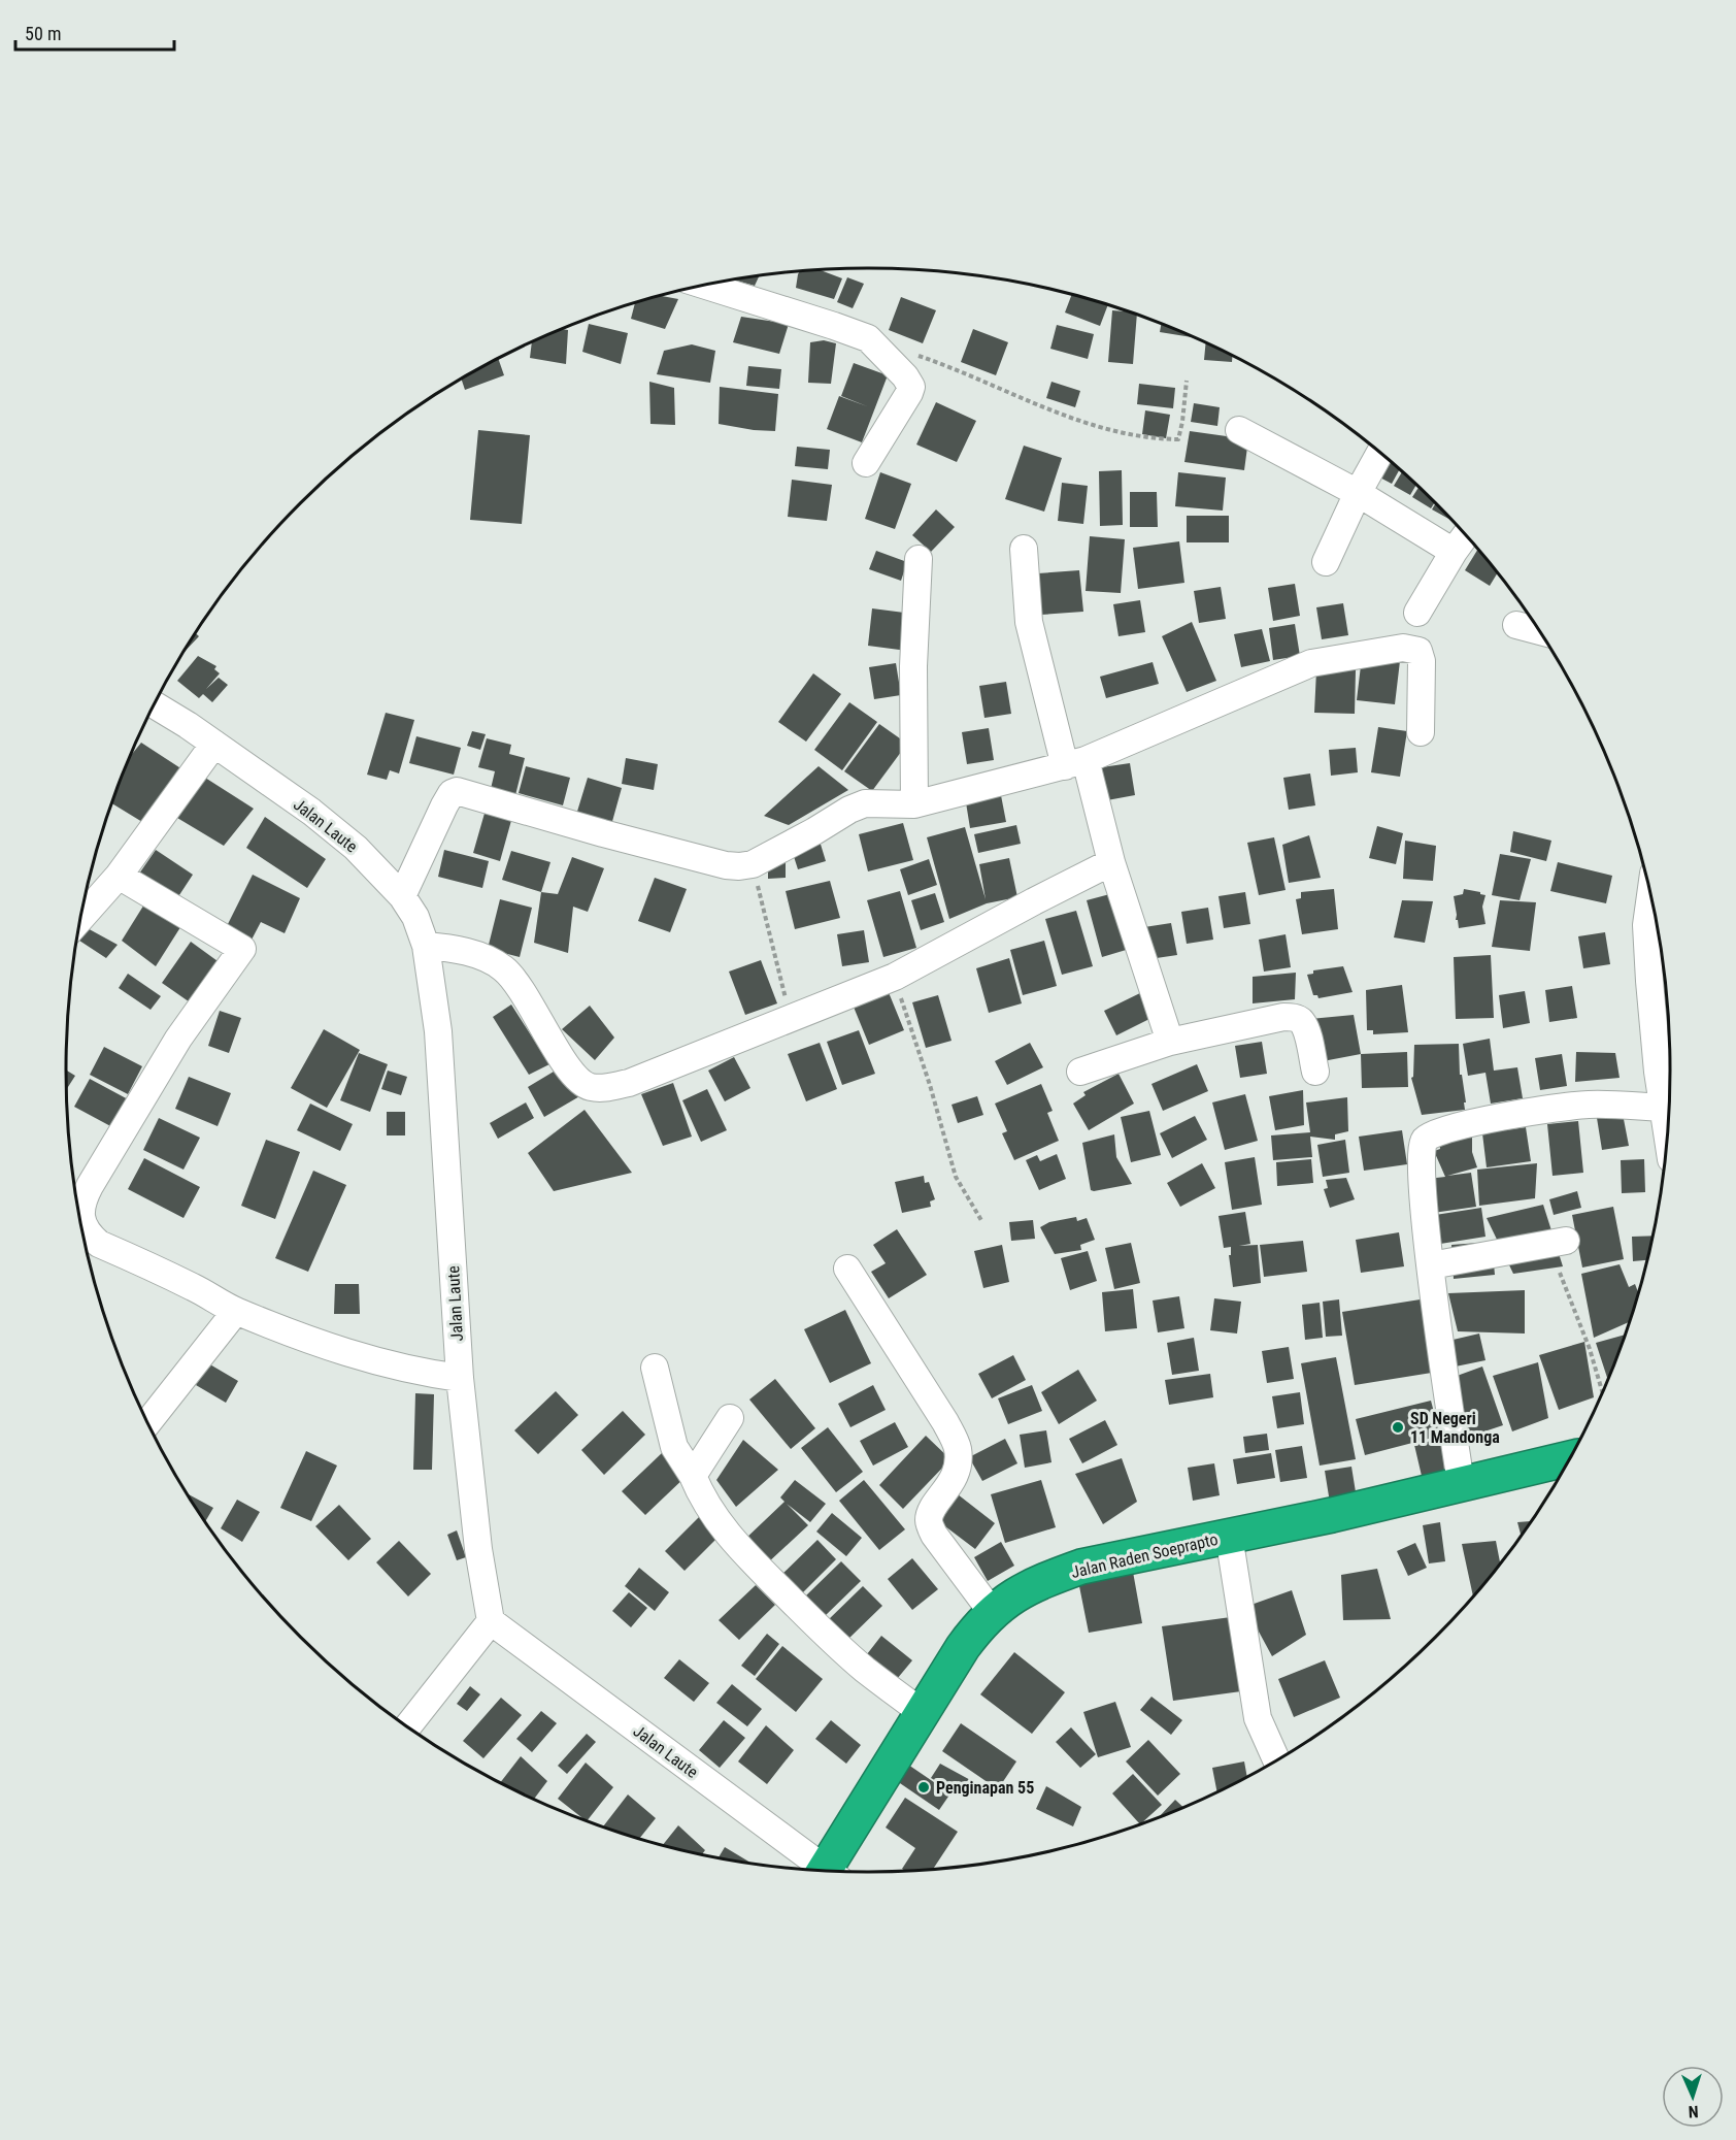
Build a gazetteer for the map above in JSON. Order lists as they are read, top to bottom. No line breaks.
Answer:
{"streets":{"highway":["Jalan Raden Soeprapto"],"street":["Jalan Laute"]},"places":["SD Negeri 11 Mandonga","Penginapan 55"],"scale_bar":"50 m","north":"bottom"}
